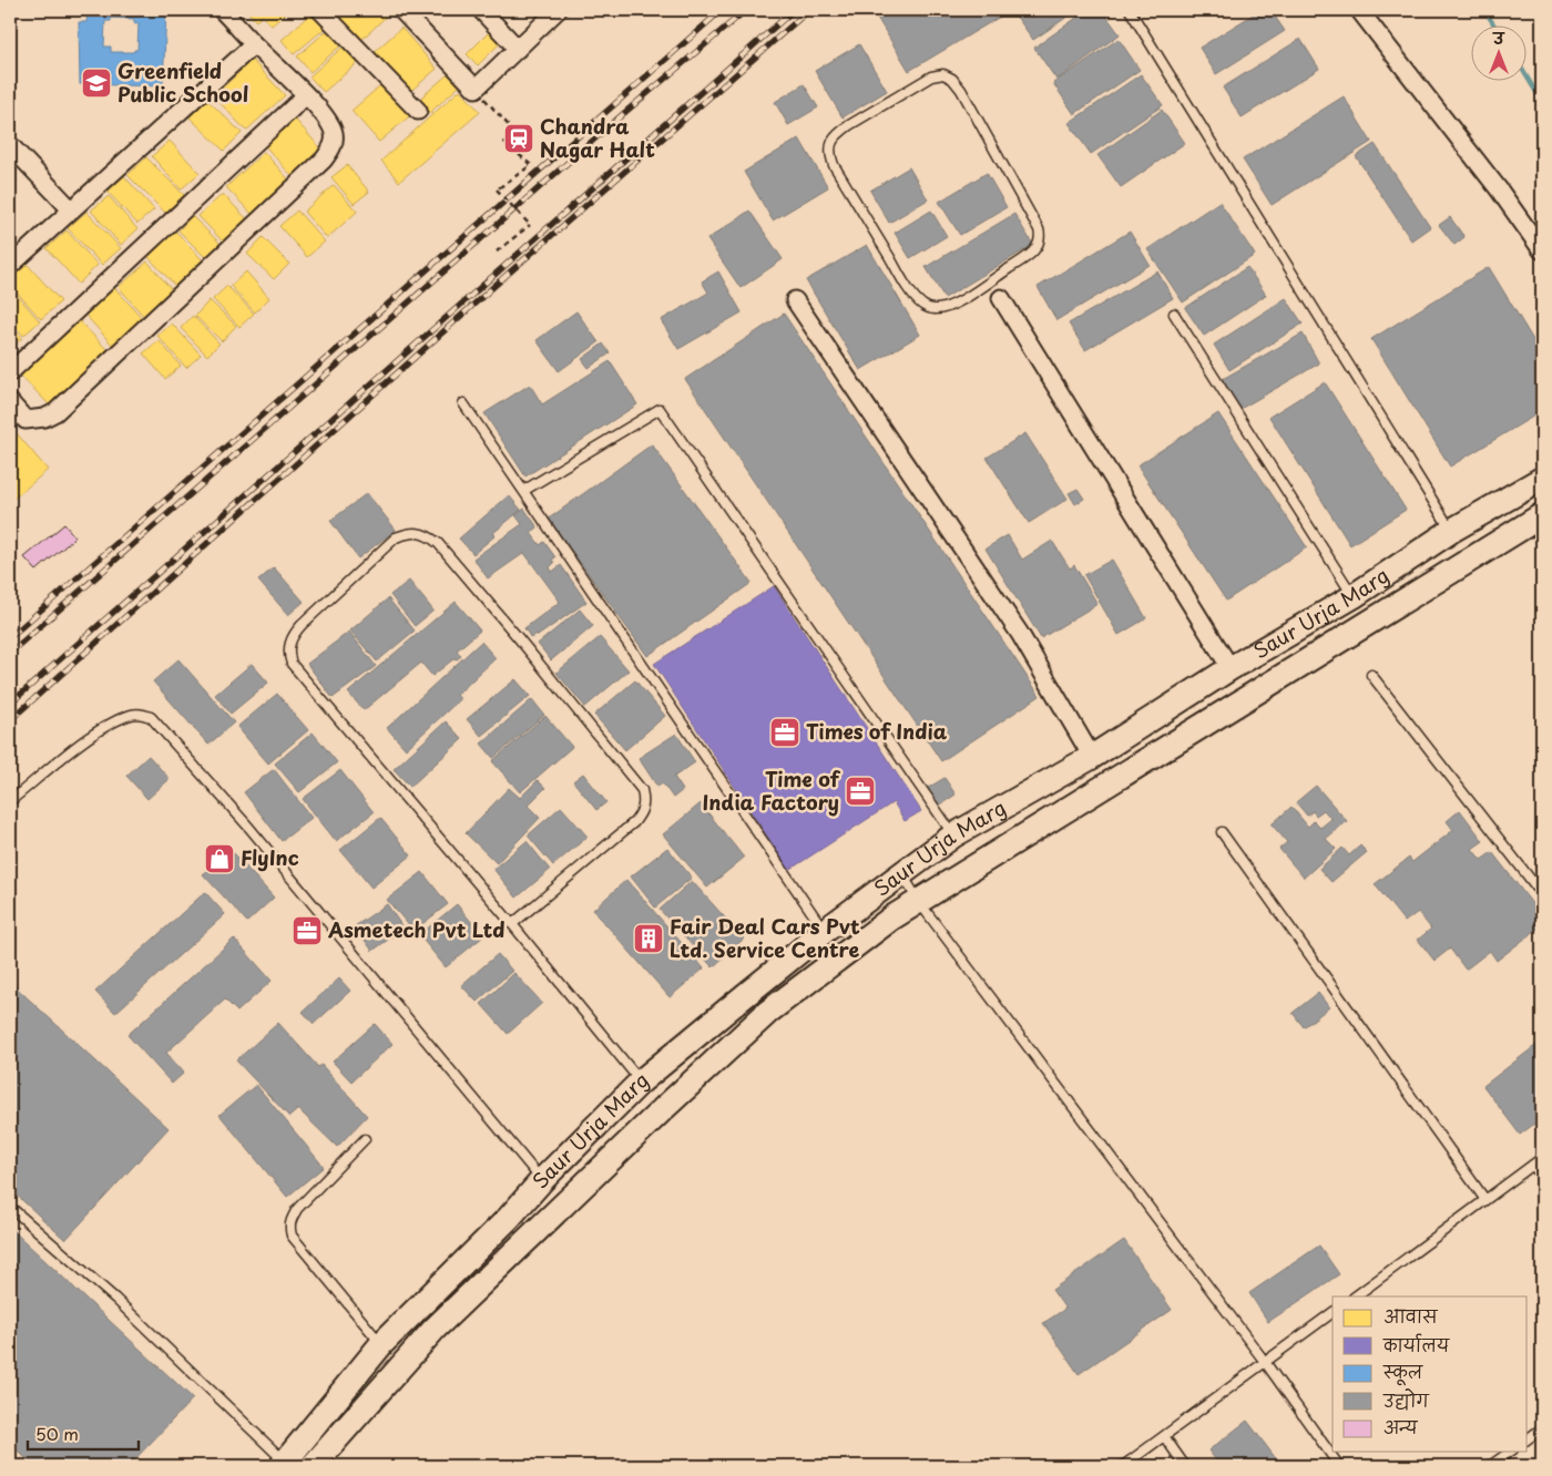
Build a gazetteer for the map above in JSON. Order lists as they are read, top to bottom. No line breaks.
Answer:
{"streets":{"street":["Saur Urja Marg"]},"places":{"school or university":["Greenfield Public School"],"station":["Chandra Nagar Halt"],"office":["Times of India","Time of India Factory","Asmetech Pvt Ltd"],"shop":["FlyInc"],"building":["Fair Deal Cars Pvt Ltd. Service Centre"]},"legend":["आवास","कार्यालय","स्कूल","उद्योग","अन्य"],"scale_bar":"50 m","north":"top"}
